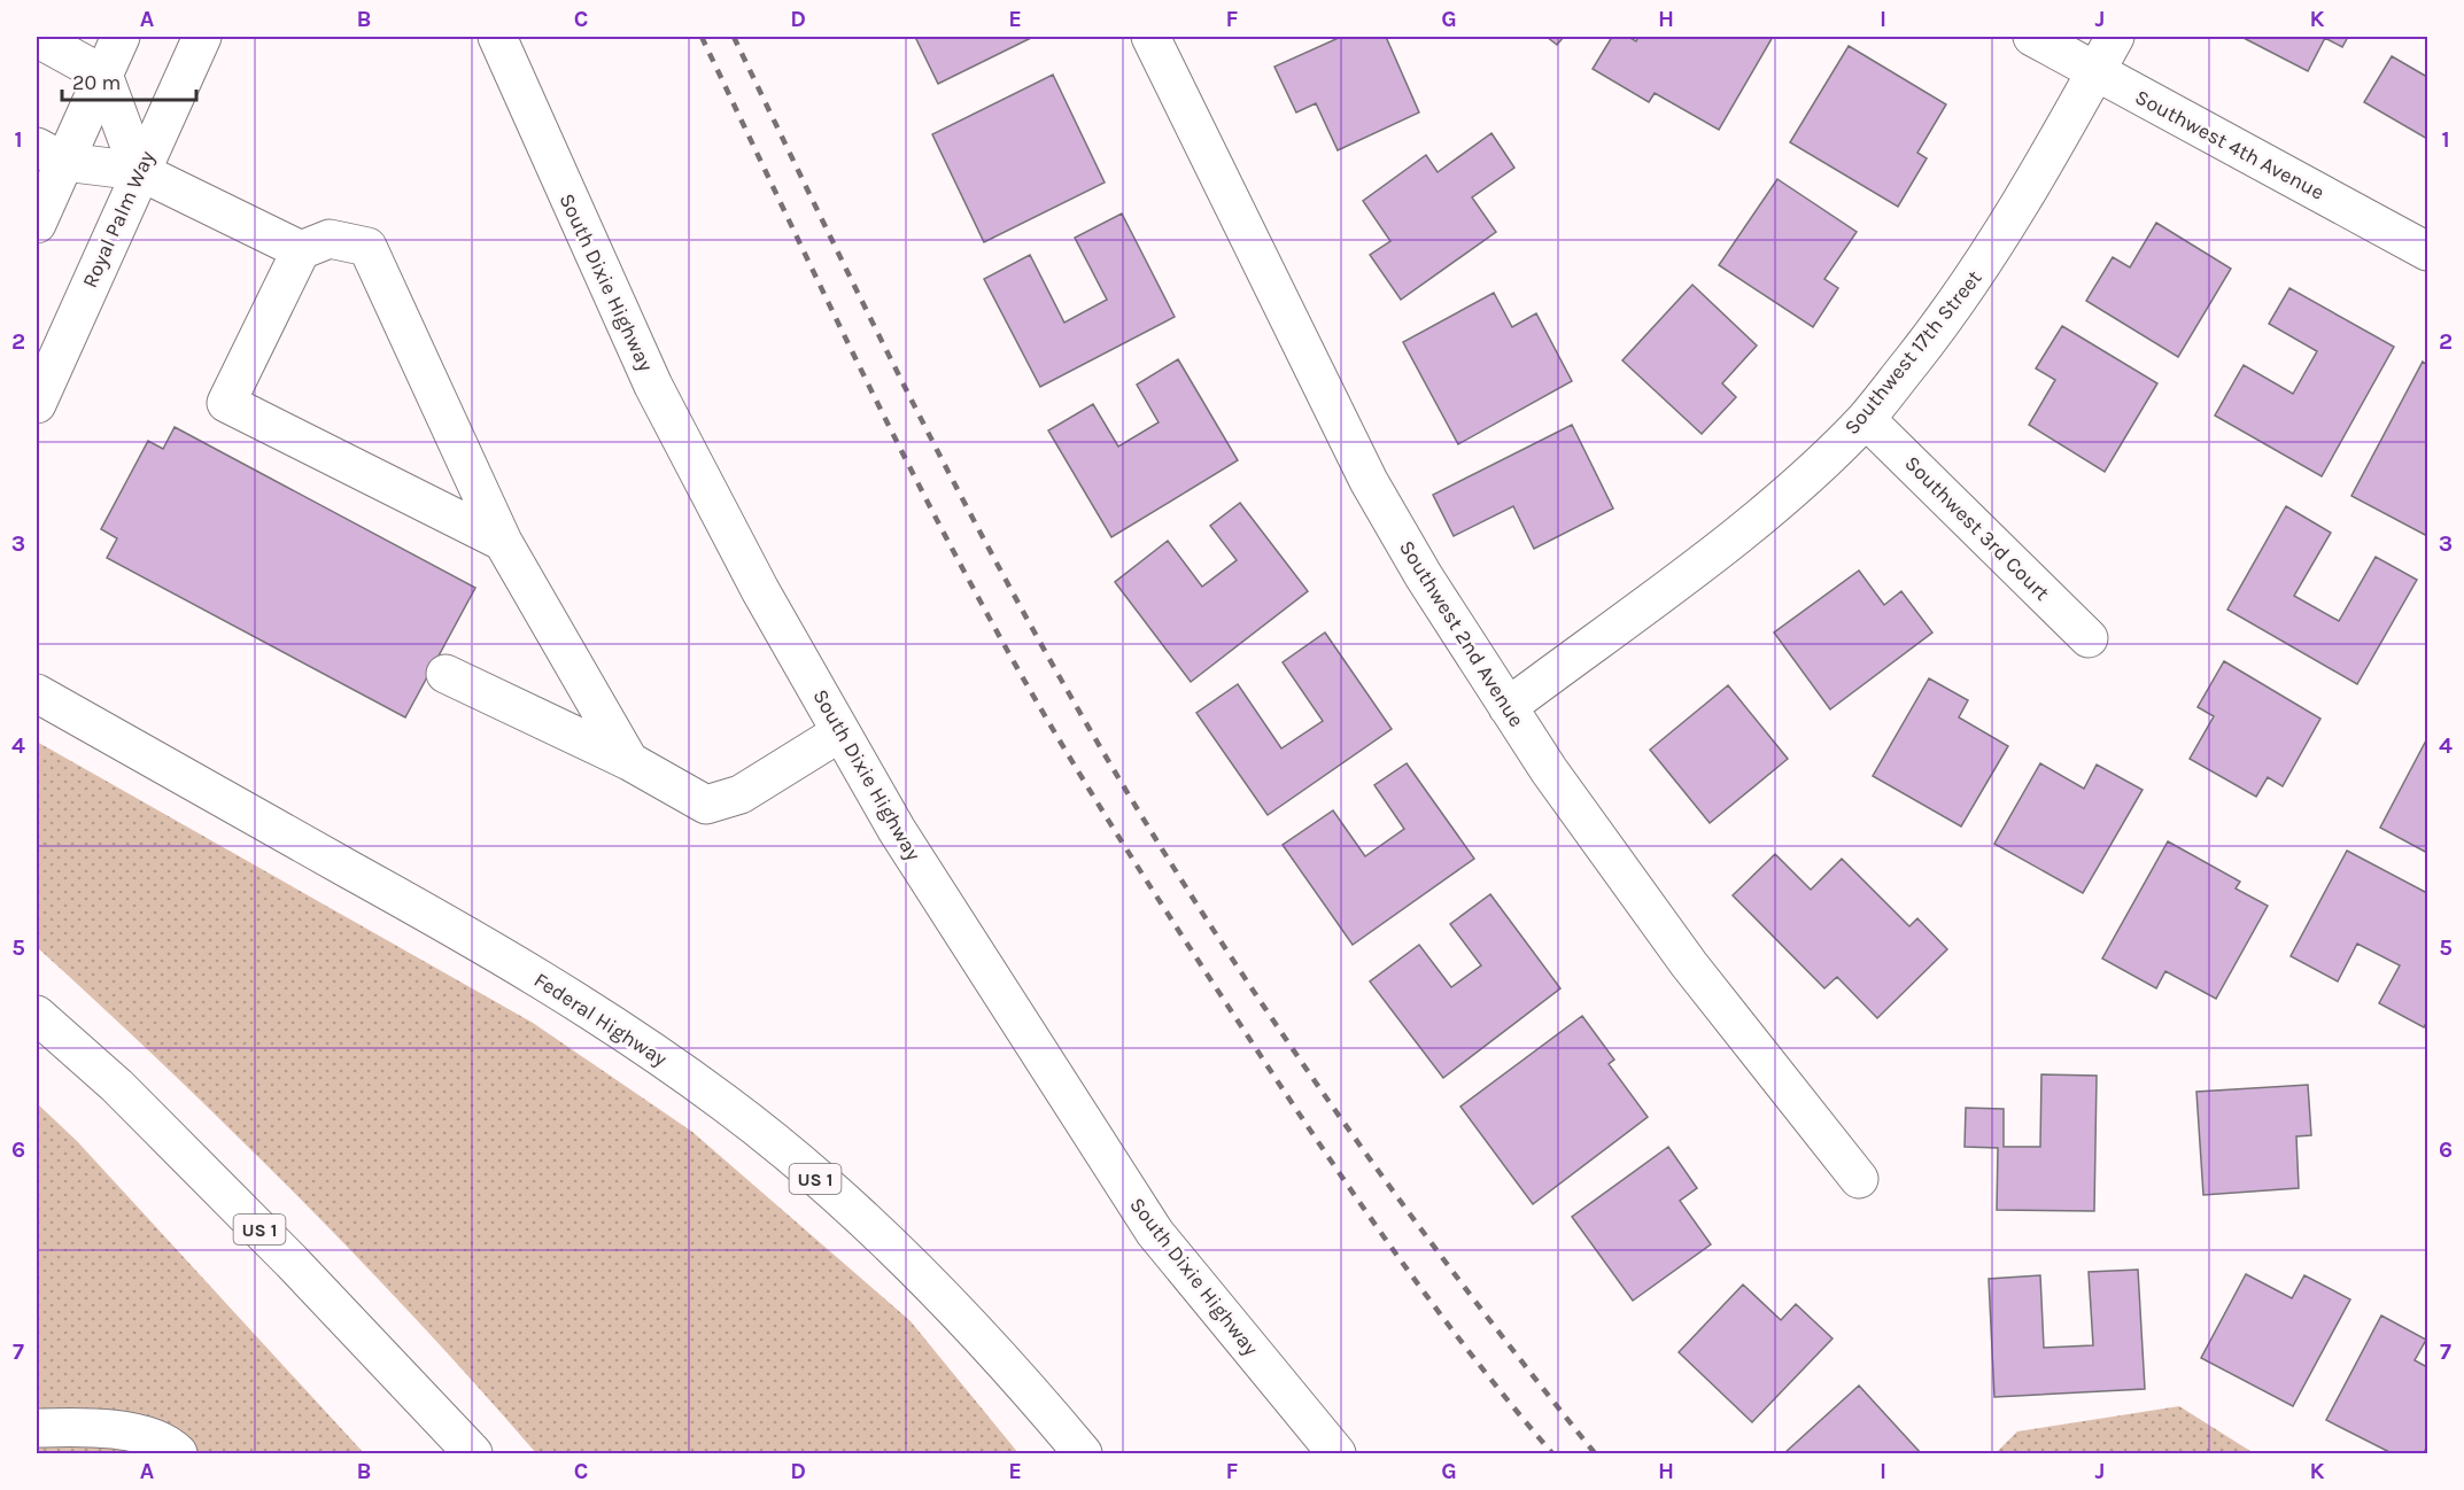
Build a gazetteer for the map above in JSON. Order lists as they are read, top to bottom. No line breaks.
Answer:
{"streets":{"main road":["Southwest 4th Avenue","Royal Palm Way","South Dixie Highway","Southwest 17th Street","Southwest 3rd Court","Southwest 2nd Avenue","Federal Highway","US 1"]},"crossings":[["Southwest 4th Avenue","Southwest 17th Street"],["Southwest 17th Street","Southwest 3rd Court"],["Southwest 17th Street","Southwest 2nd Avenue"]],"scale_bar":"20 m","grid":{"columns":["A","B","C","D","E","F","G","H","I","J","K"],"rows":["1","2","3","4","5","6","7"]}}
